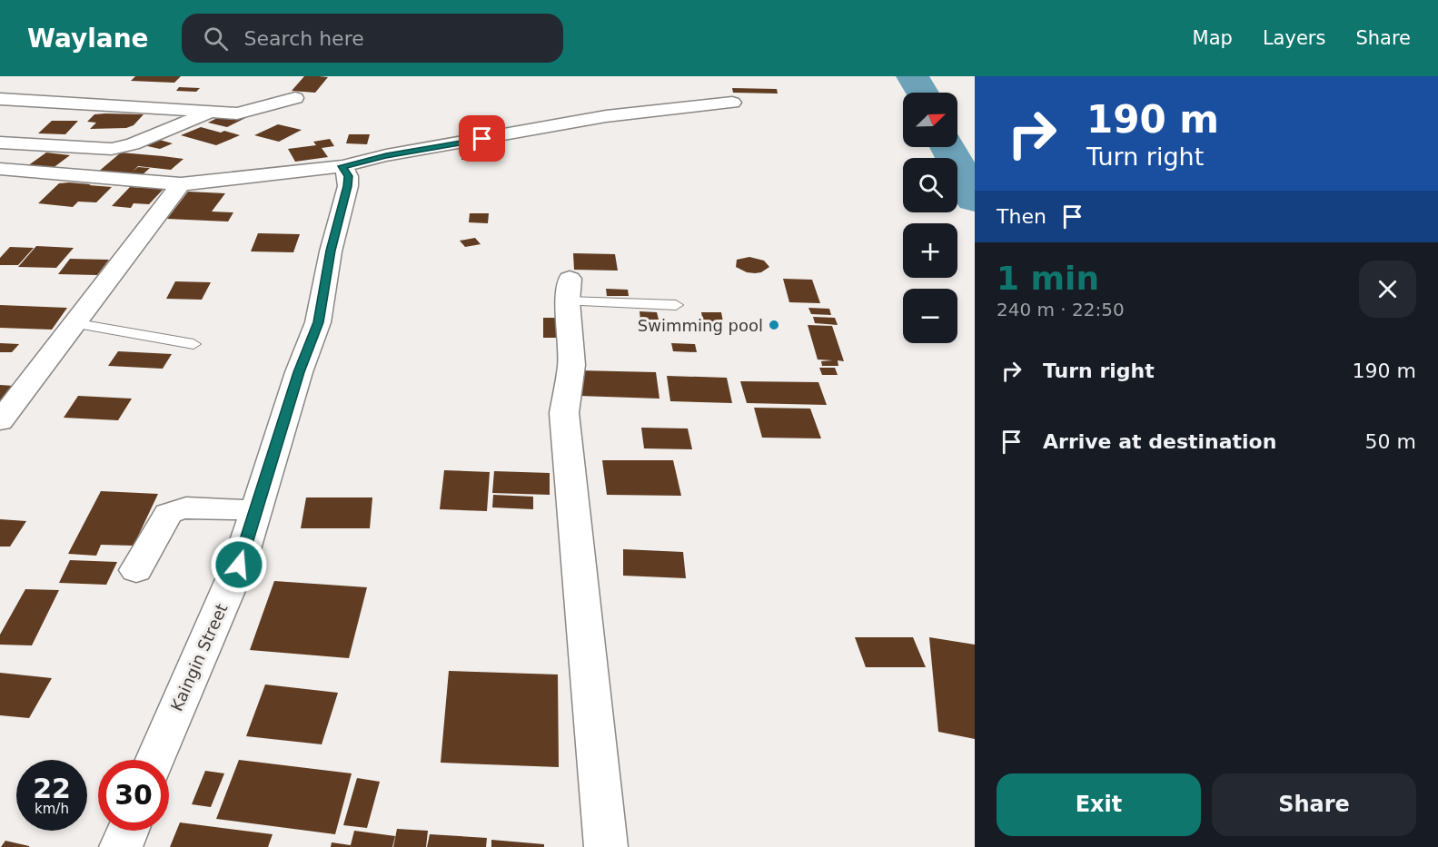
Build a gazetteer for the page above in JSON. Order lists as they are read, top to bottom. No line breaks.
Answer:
{"streets":{"street":["Kaingin Street"]},"places":["Swimming pool"],"north":"top right","page":{"header":"Waylane","search":"Search here","nav":["Map","Layers","Share"],"turn":["190 m","Turn right"],"map_buttons":["+","−"],"then":"Then","heading":["1 min","240 m · 22:50"],"list":[{"name":"Turn right","value":"190 m"},{"name":"Arrive at destination","value":"50 m"}],"speed":"22 km/h","limit":"30","buttons":["Exit","Share"]}}
